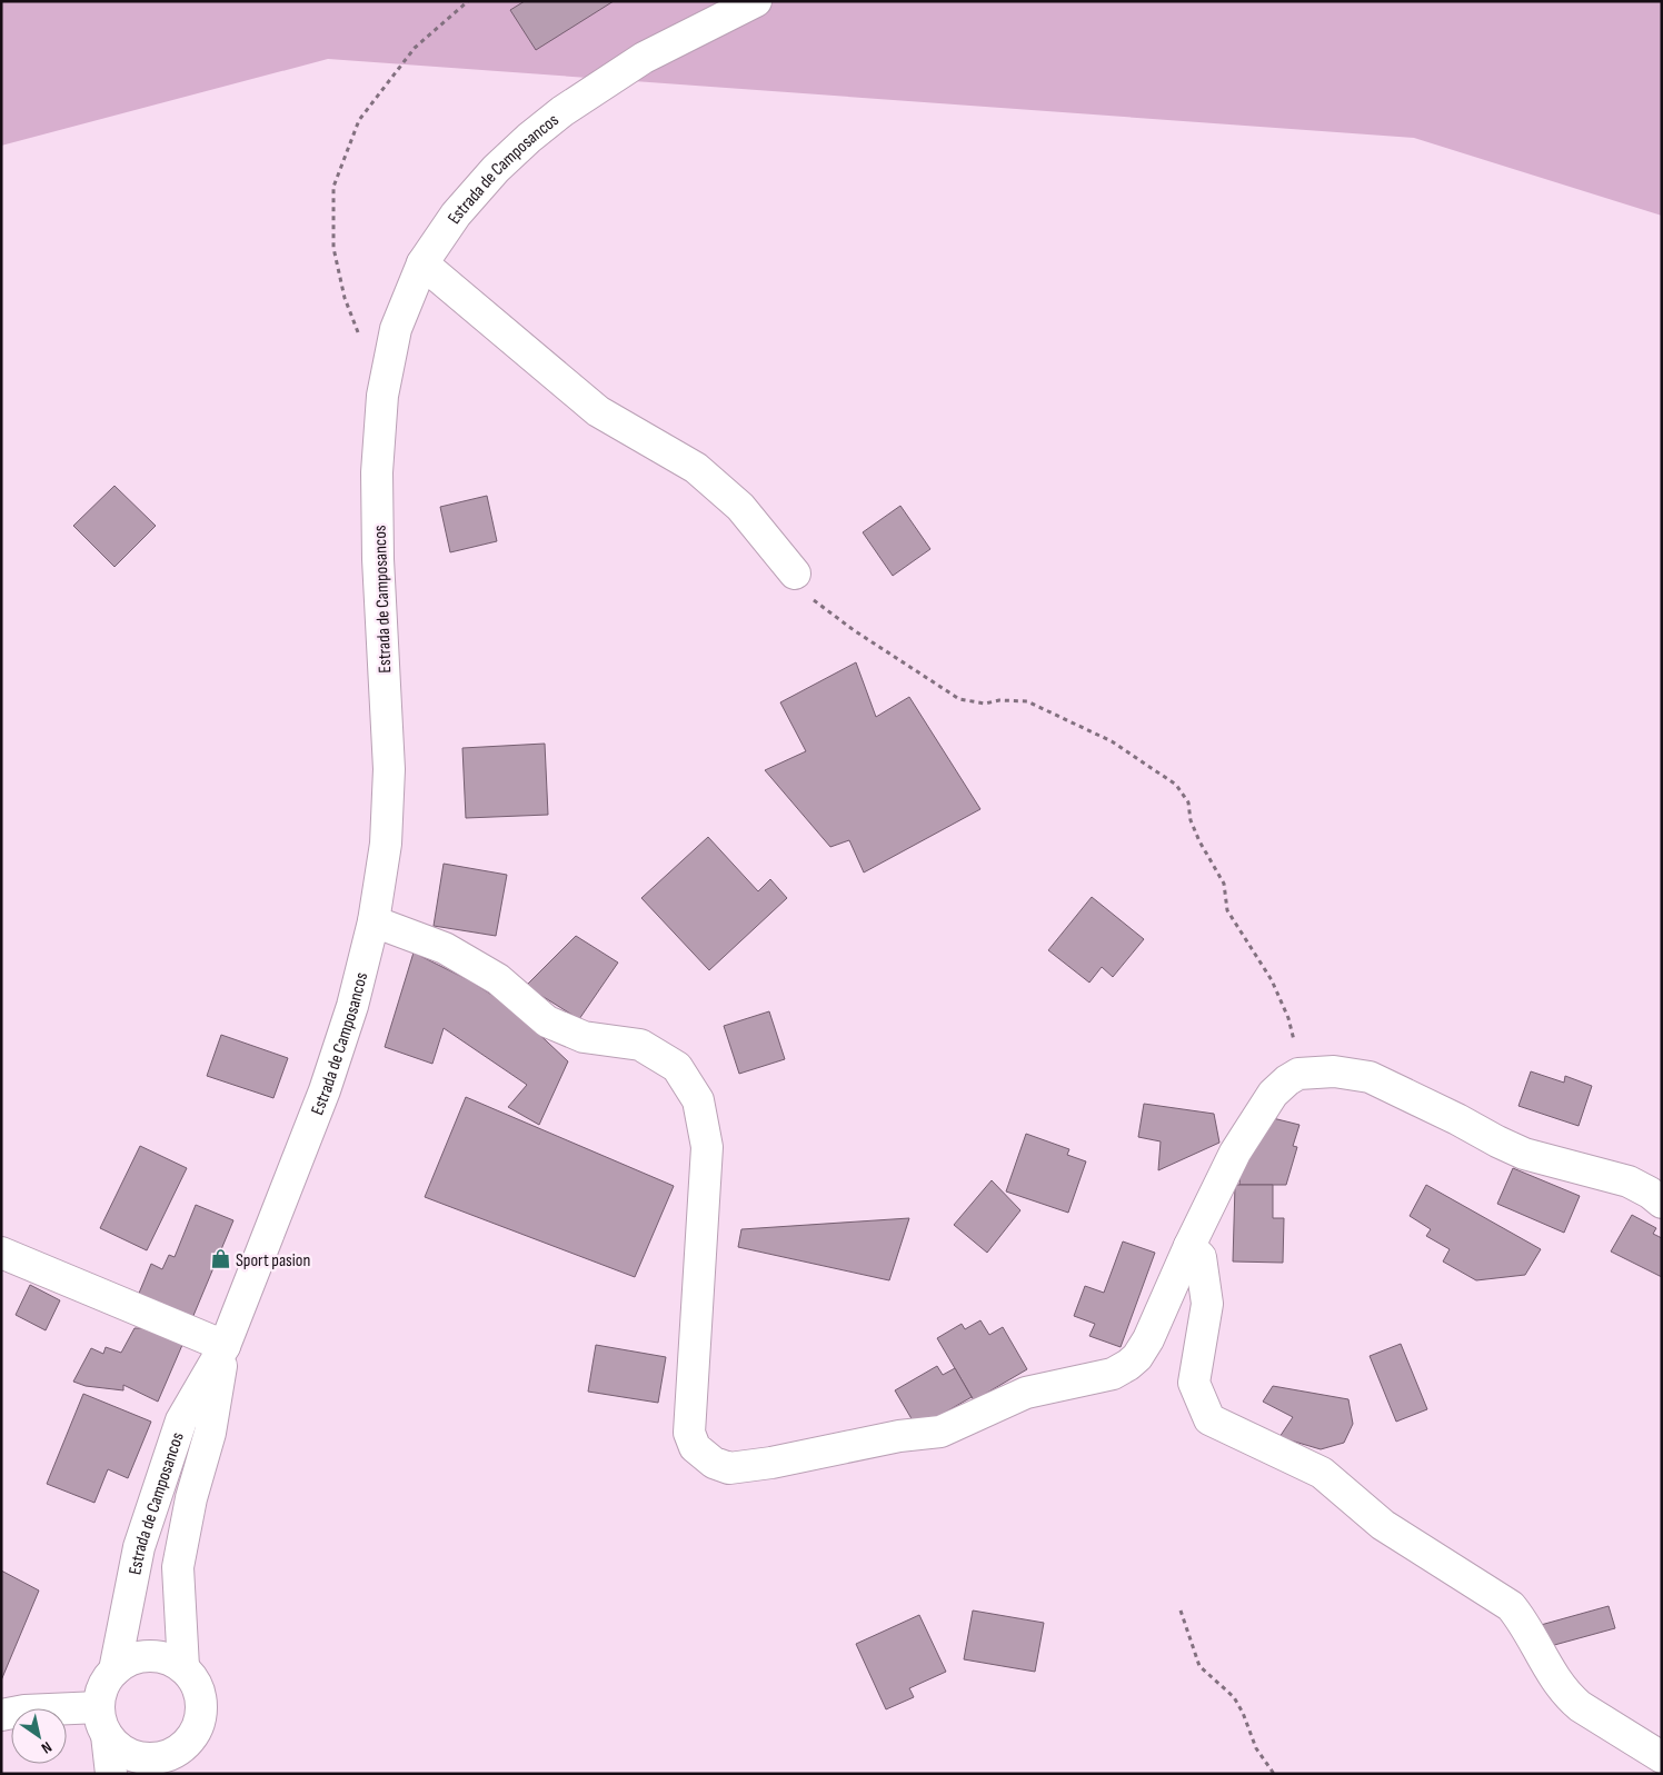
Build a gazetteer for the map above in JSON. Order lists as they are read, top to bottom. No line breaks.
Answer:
{"streets":{"street":["Estrada de Camposancos"]},"places":{"shop":["Sport pasion"]},"north":"bottom right"}
